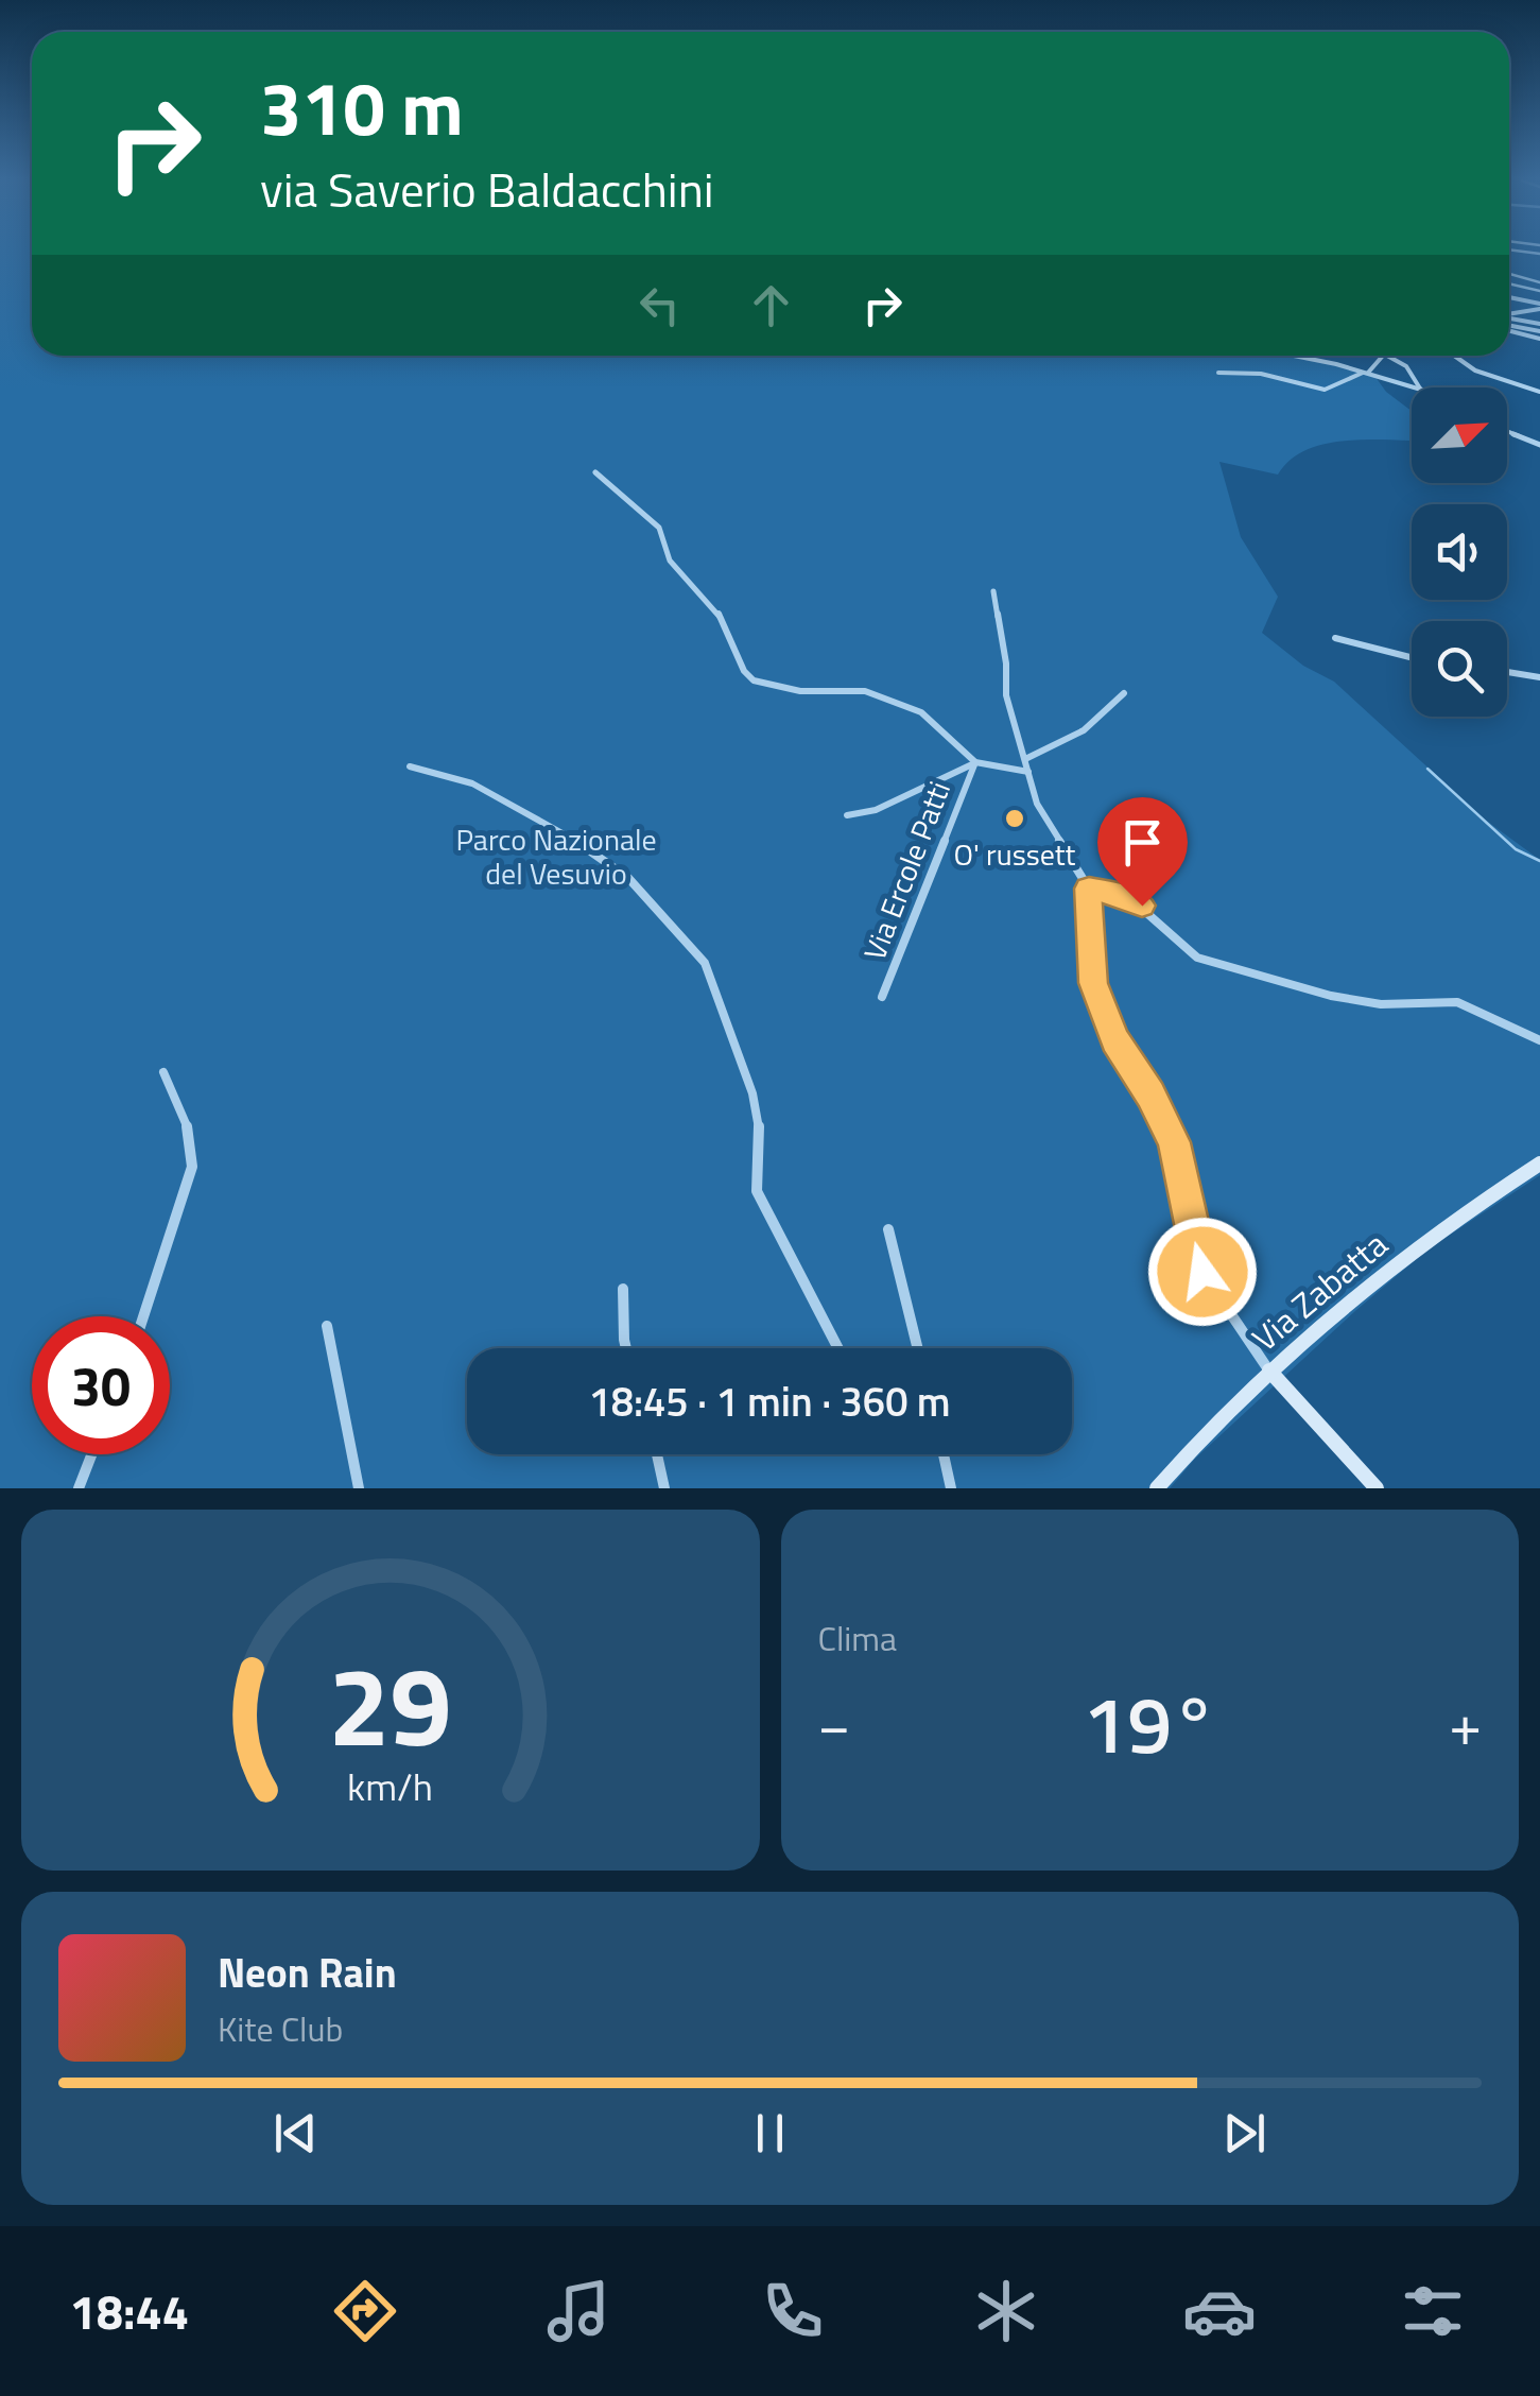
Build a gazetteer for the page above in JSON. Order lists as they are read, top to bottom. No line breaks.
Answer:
{"streets":{"street":["Via Ercole Patti","Via Zabatta"]},"parks":["Parco Nazionale del Vesuvio"],"places":["O' russett"],"north":"top right","page":{"turn":["310 m","via Saverio Baldacchini"],"limit":"30","trip":"18:45 · 1 min · 360 m","tile":"Clima","heat":["−","19°","+"],"song":["Neon Rain","Kite Club"],"tabs":"18:44","gauge":["29","km/h"]}}
